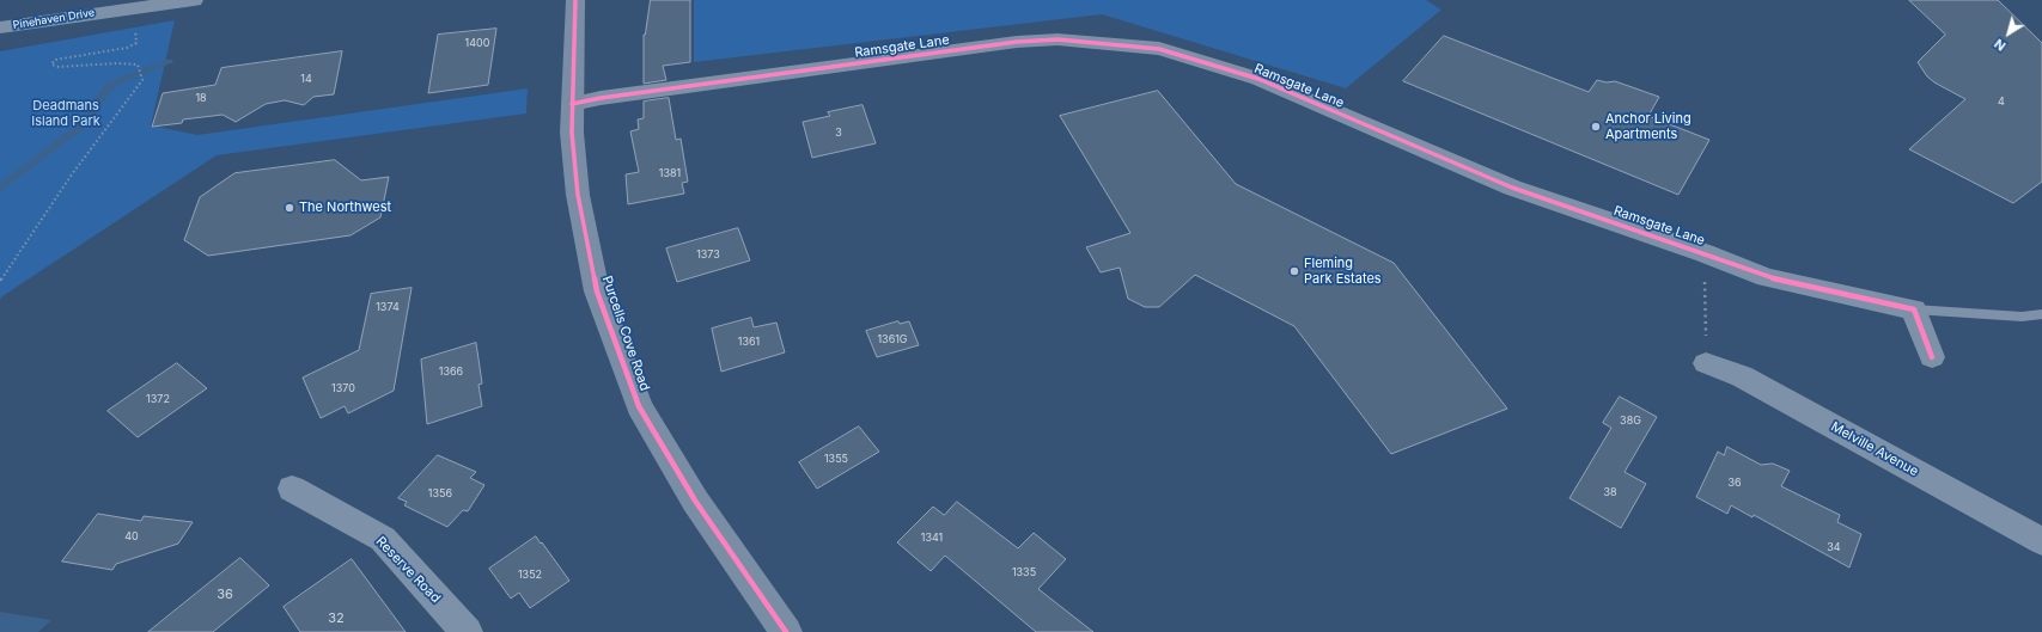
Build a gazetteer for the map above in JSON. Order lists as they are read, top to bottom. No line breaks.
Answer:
{"streets":{"main road":["Purcells Cove Road"],"street":["Pinehaven Drive","Ramsgate Lane","Melville Avenue","Reserve Road"]},"crossings":[["Ramsgate Lane","Purcells Cove Road"]],"parks":["Deadmans Island Park"],"places":["Anchor Living Apartments","The Northwest","Fleming Park Estates"],"house_numbers":["1400","14","18","4","3","1381","1373","1374","1361G","1361","1366","1370","1372","38G","1355","36","38","1356","40","1341","34","1335","1352","36","32"],"north":"bottom left"}
